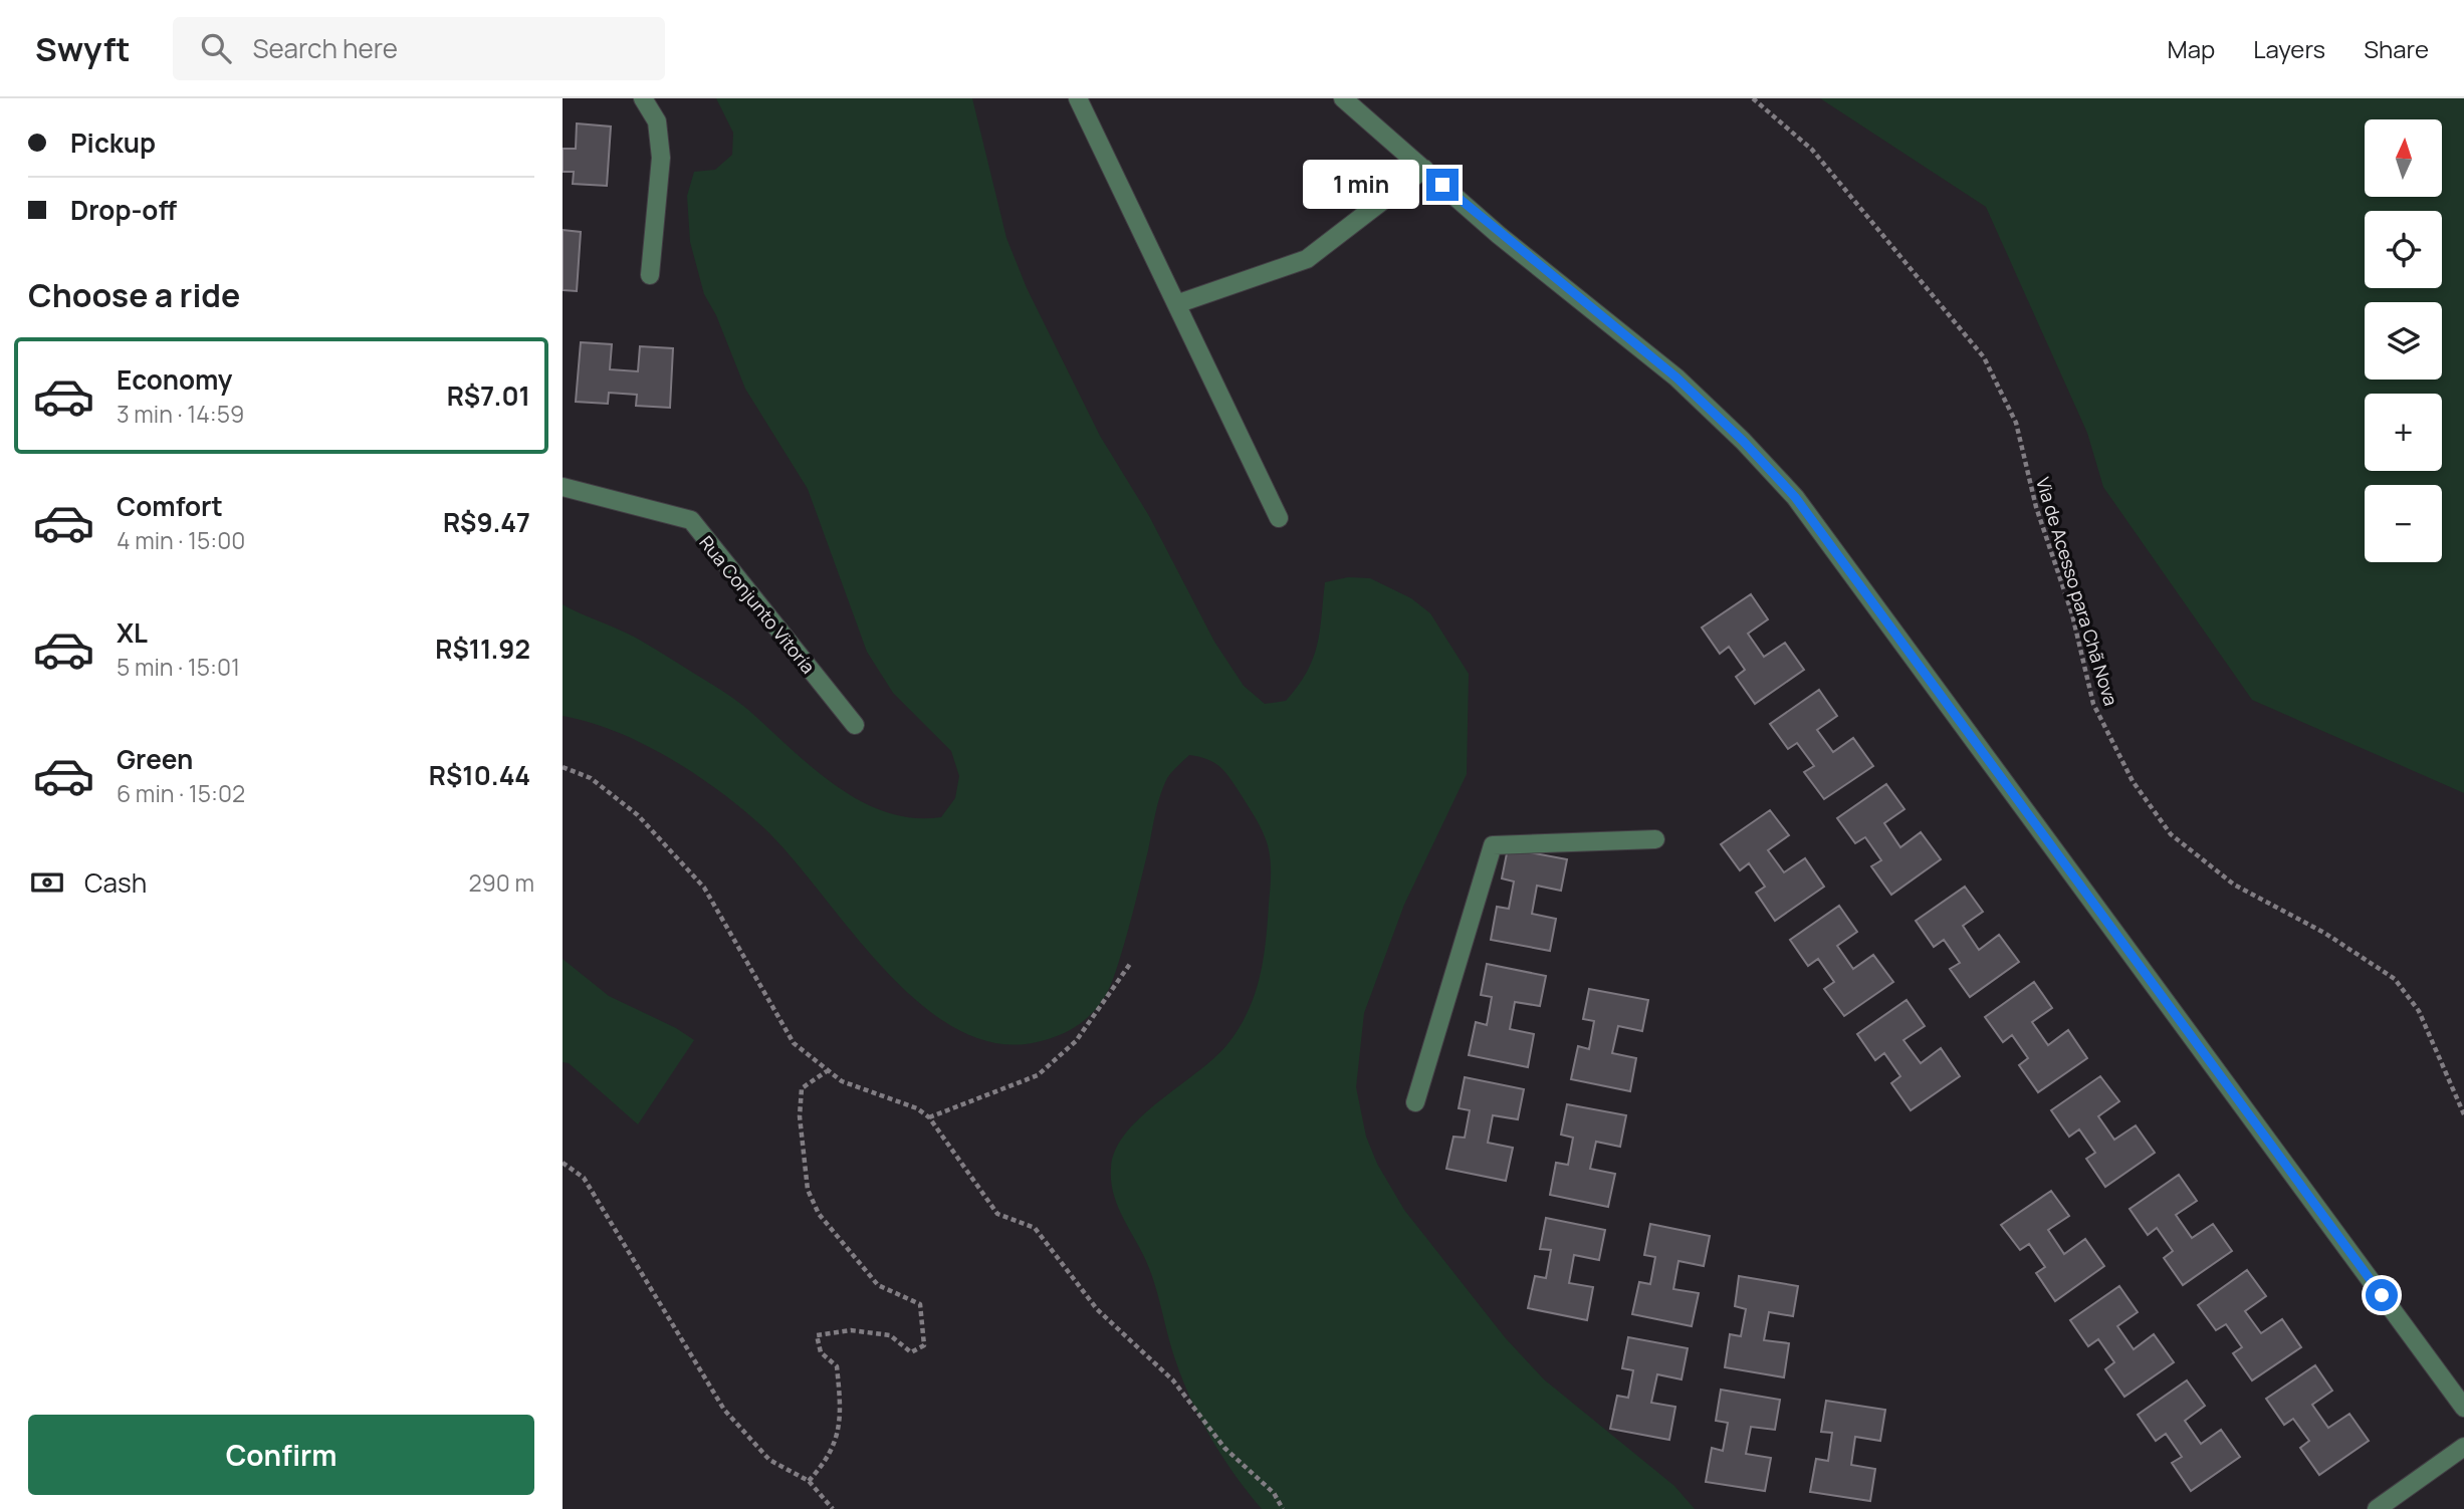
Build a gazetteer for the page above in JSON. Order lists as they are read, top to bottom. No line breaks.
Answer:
{"streets":{"street":["Rua Conjunto Vitoría"],"path":["Via de Acesso para Chã Nova"]},"north":"top","page":{"header":"Swyft","search":"Search here","nav":["Map","Layers","Share"],"banner":["Pickup","Drop-off"],"map_buttons":["+","−"],"bubble":"1 min","heading":"Choose a ride","list":[{"name":"Economy","note":"3 min · 14:59","value":"R$7.01"},{"name":"Comfort","note":"4 min · 15:00","value":"R$9.47"},{"name":"XL","note":"5 min · 15:01","value":"R$11.92"},{"name":"Green","note":"6 min · 15:02","value":"R$10.44"}],"pay":["Cash","290 m"],"buttons":"Confirm"}}
